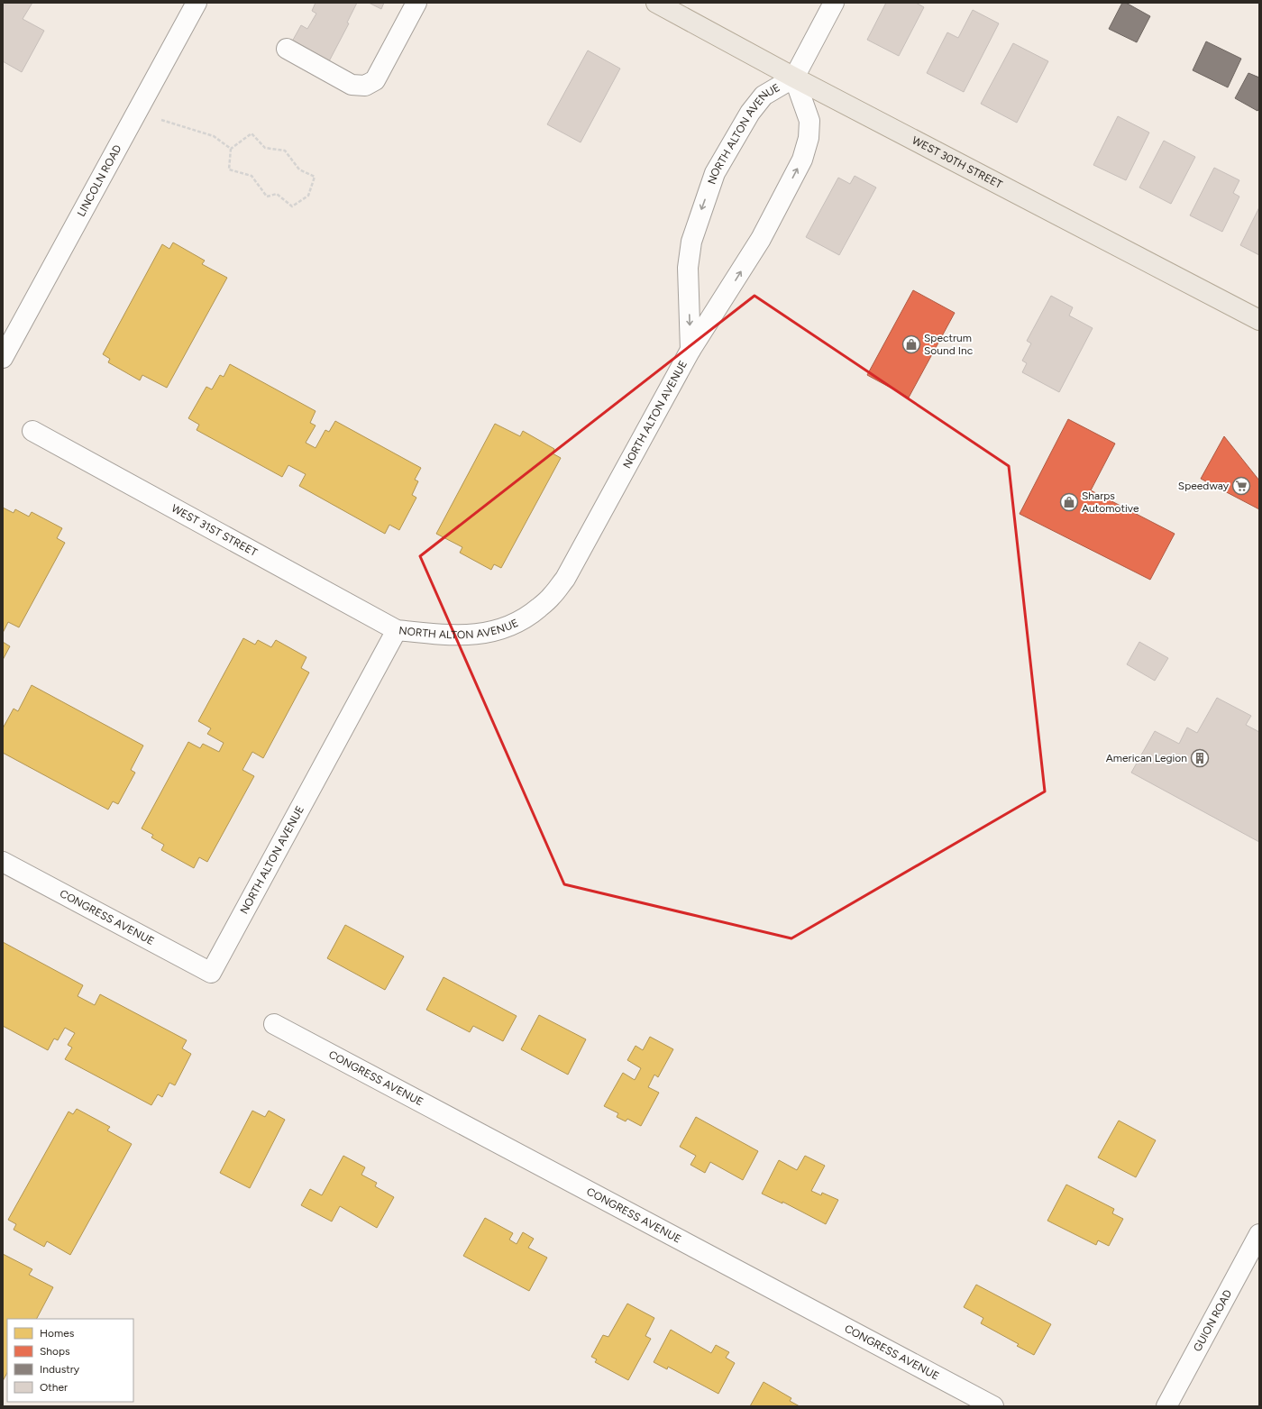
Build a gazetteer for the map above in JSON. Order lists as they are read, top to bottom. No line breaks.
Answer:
{"streets":{"main road":["WEST 30TH STREET"],"street":["NORTH ALTON AVENUE","LINCOLN ROAD","WEST 31ST STREET","CONGRESS AVENUE","GUION ROAD"]},"crossings":[["NORTH ALTON AVENUE","WEST 30TH STREET"],["NORTH ALTON AVENUE","WEST 31ST STREET"],["NORTH ALTON AVENUE","CONGRESS AVENUE"]],"places":{"shop":["Spectrum Sound Inc","Sharps Automotive"],"supermarket":["Speedway"],"building":["American Legion"]},"legend":["Homes","Shops","Industry","Other"]}
